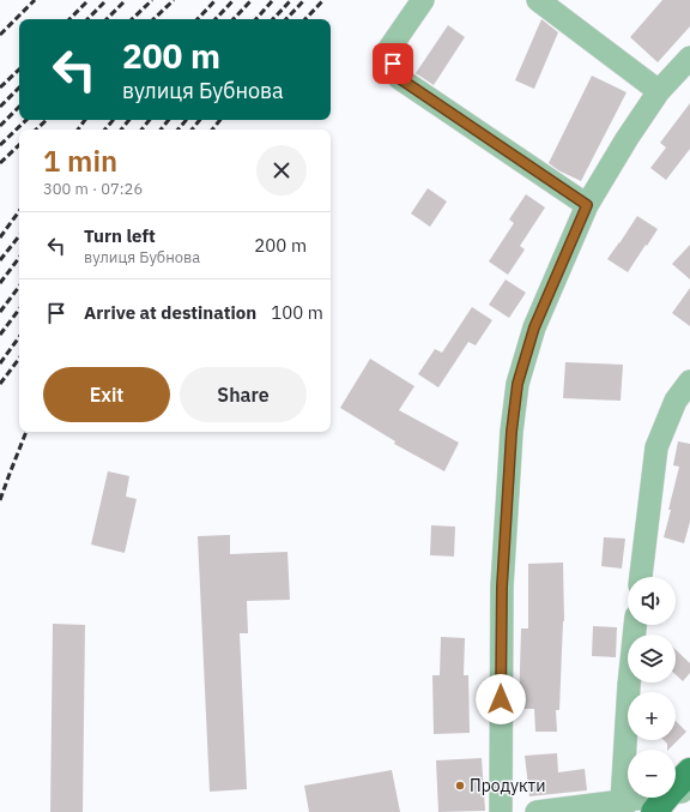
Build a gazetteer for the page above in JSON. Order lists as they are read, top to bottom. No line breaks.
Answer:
{"places":["Продукти"],"page":{"turn":["200 m","вулиця Бубнова"],"heading":["1 min","300 m · 07:26"],"list":[{"name":"Turn left","note":"вулиця Бубнова","value":"200 m"},{"name":"Arrive at destination","value":"100 m"}],"buttons":["Exit","Share"],"map_buttons":["+","−"]}}
